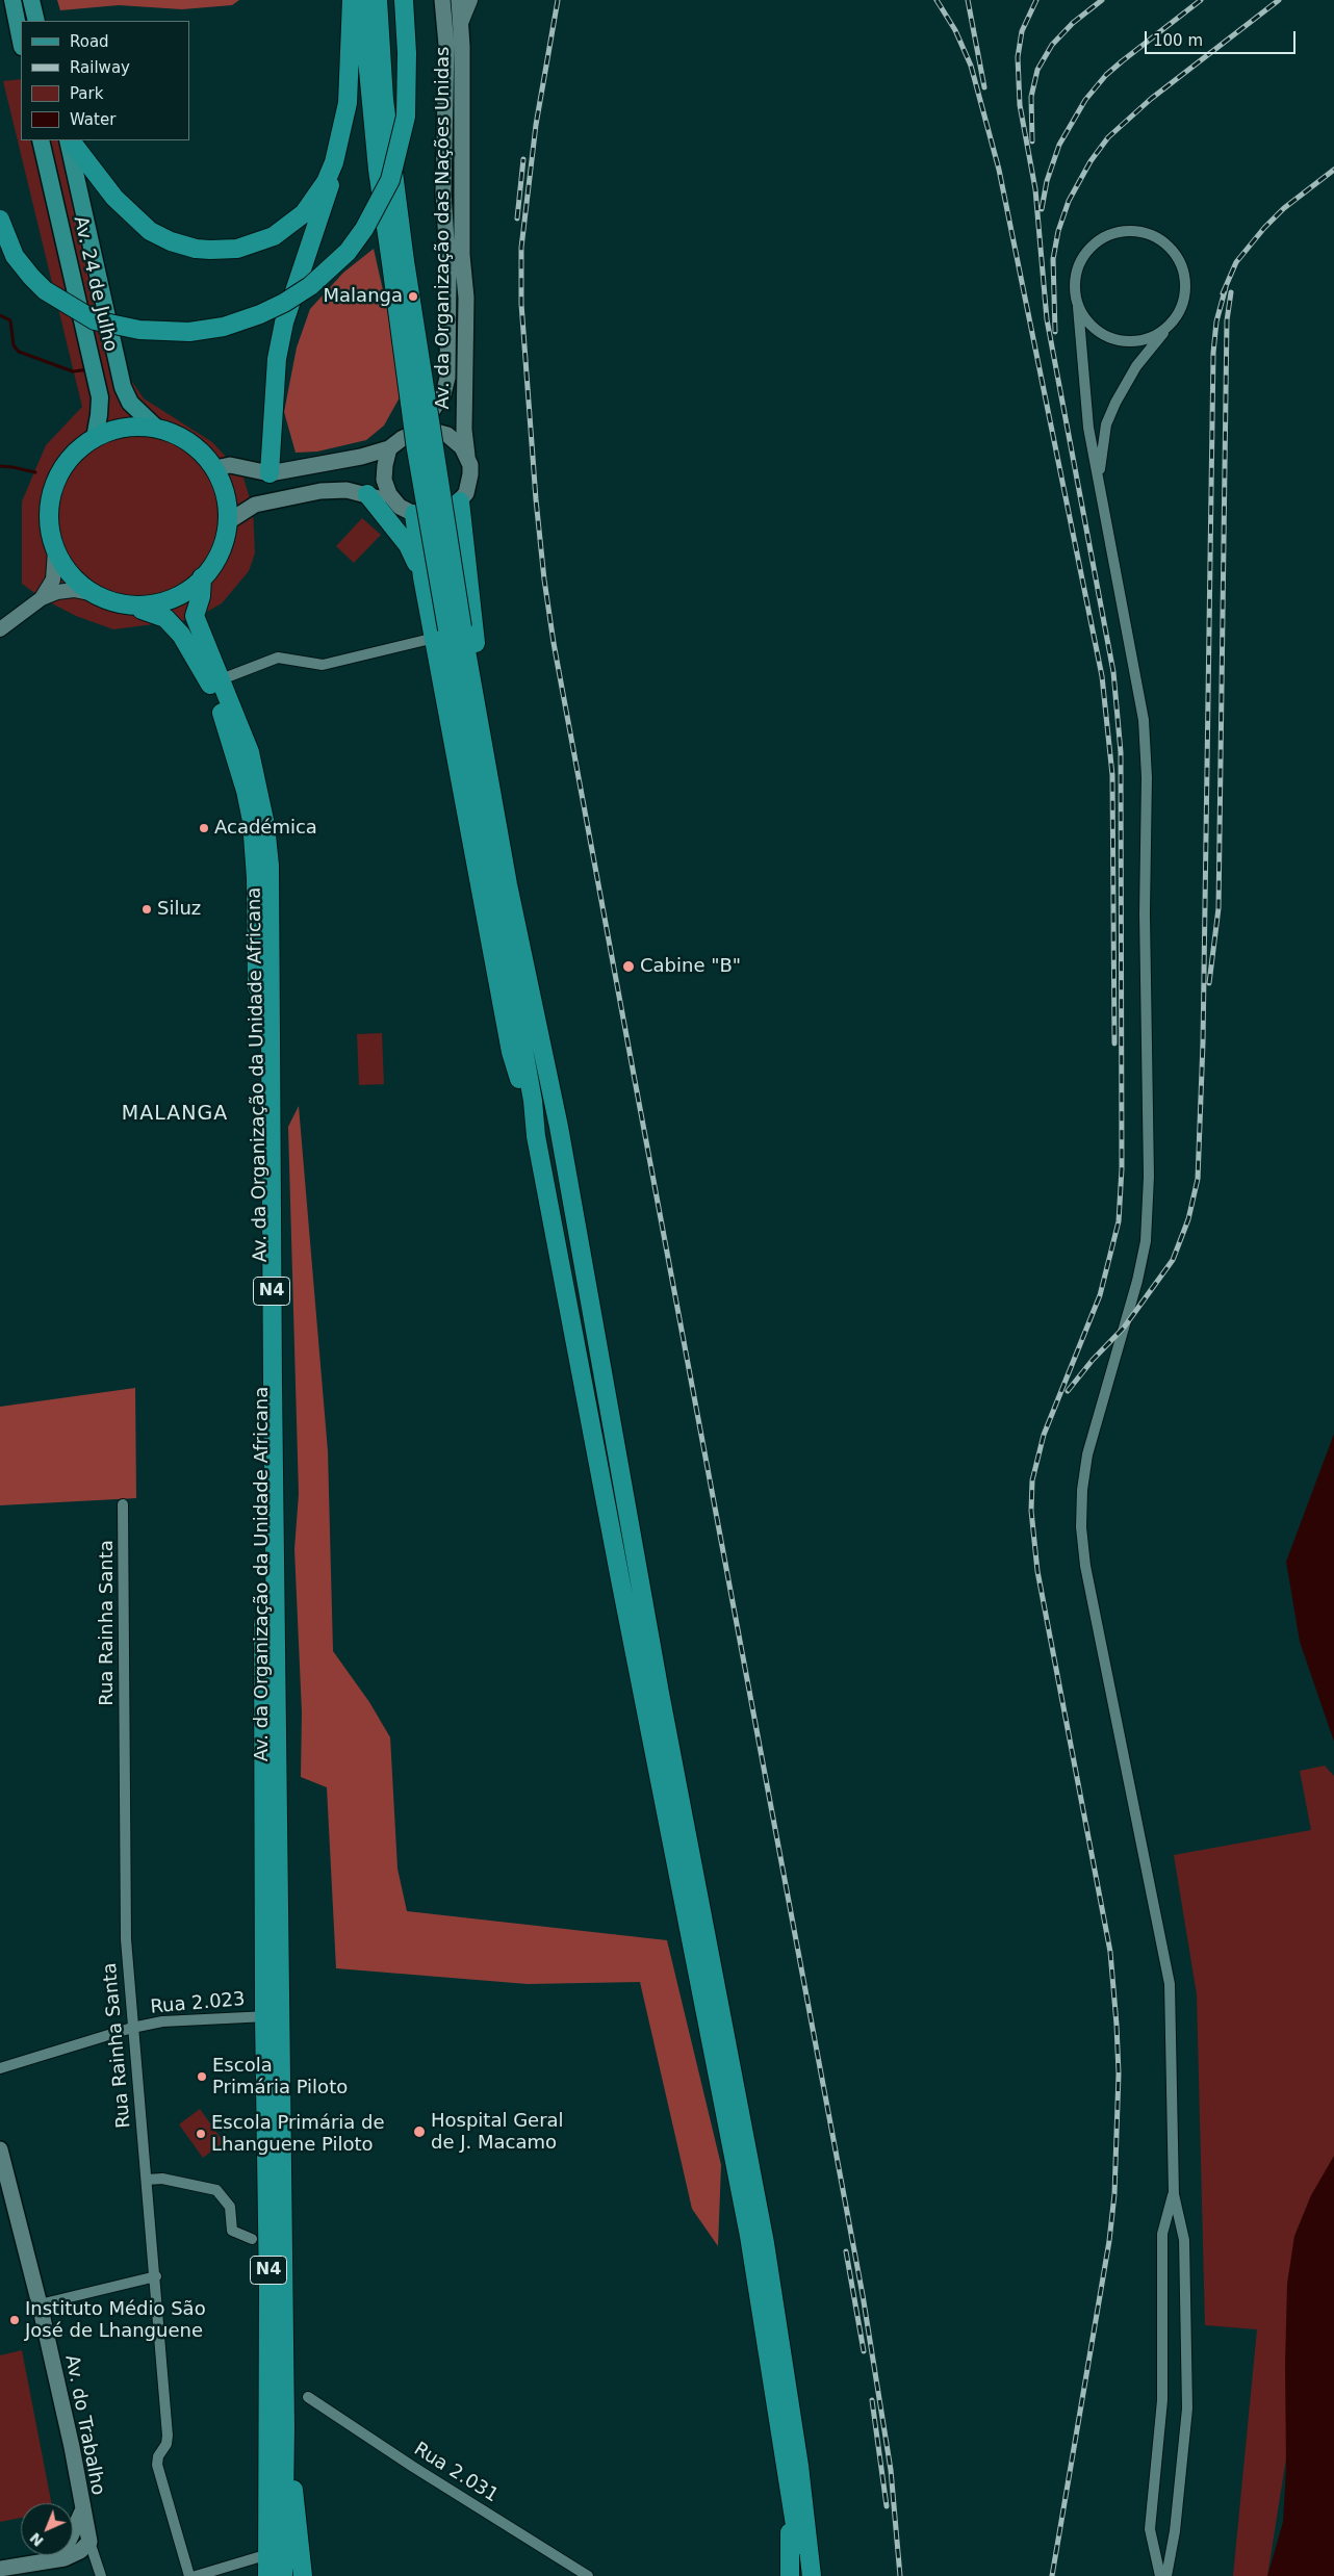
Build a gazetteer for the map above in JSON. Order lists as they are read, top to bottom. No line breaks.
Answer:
{"streets":{"highway":["Av. da Organização da Unidade Africana","N4"],"main road":["Av. da Organização das Nações Unidas","Av. 24 de Julho","Av. do Trabalho"],"street":["Rua Rainha Santa","Rua 2.023","Rua 2.031"]},"crossings":[["Av. 24 de Julho","Av. da Organização da Unidade Africana"],["Av. da Organização da Unidade Africana","N4"],["Av. da Organização da Unidade Africana","Rua 2.023"],["N4","Rua 2.023"],["Rua Rainha Santa","Rua 2.023"]],"districts":["MALANGA"],"places":["Malanga","Académica","Siluz","Cabine \"B\"","Escola Primária Piloto","Hospital Geral de J. Macamo","Escola Primária de Lhanguene Piloto","Instituto Médio São José de Lhanguene"],"legend":["Road","Railway","Park","Water"],"scale_bar":"100 m","north":"bottom left"}
